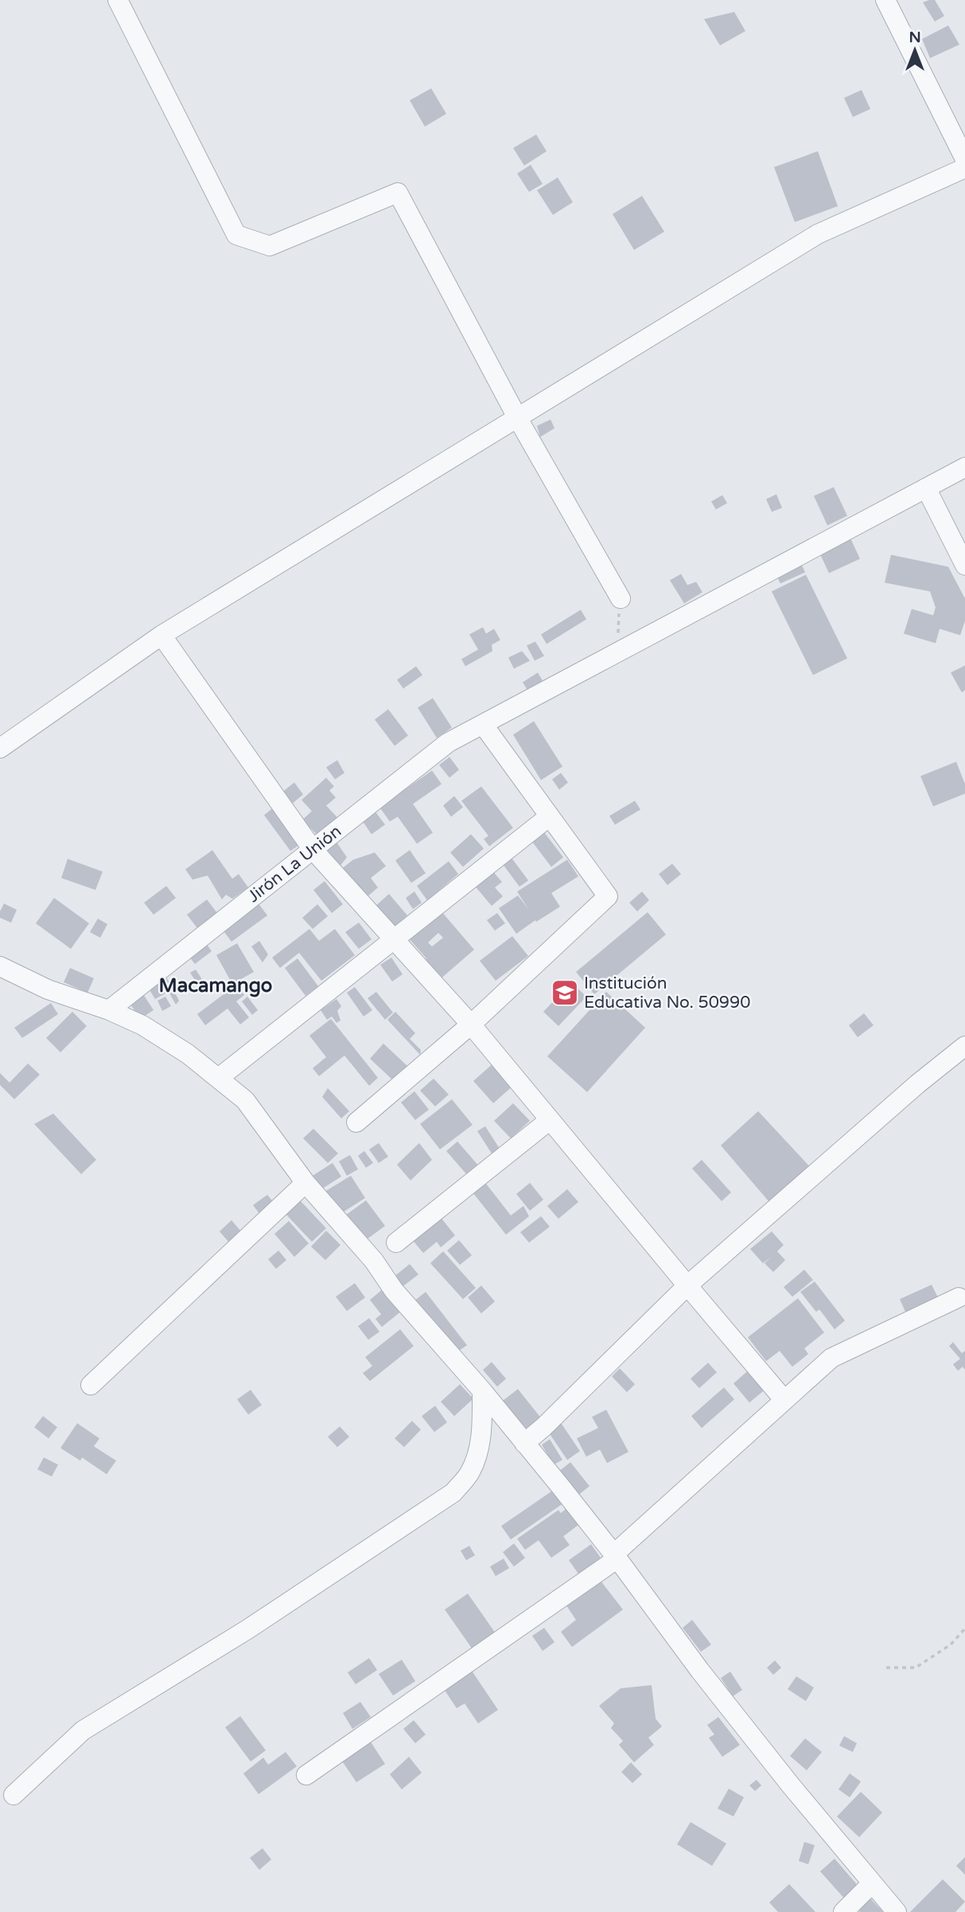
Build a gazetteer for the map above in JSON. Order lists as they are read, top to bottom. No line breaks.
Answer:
{"streets":{"street":["Jirón La Unión"]},"districts":["Macamango"],"places":{"school or university":["Institución Educativa No. 50990"]},"north":"top"}
